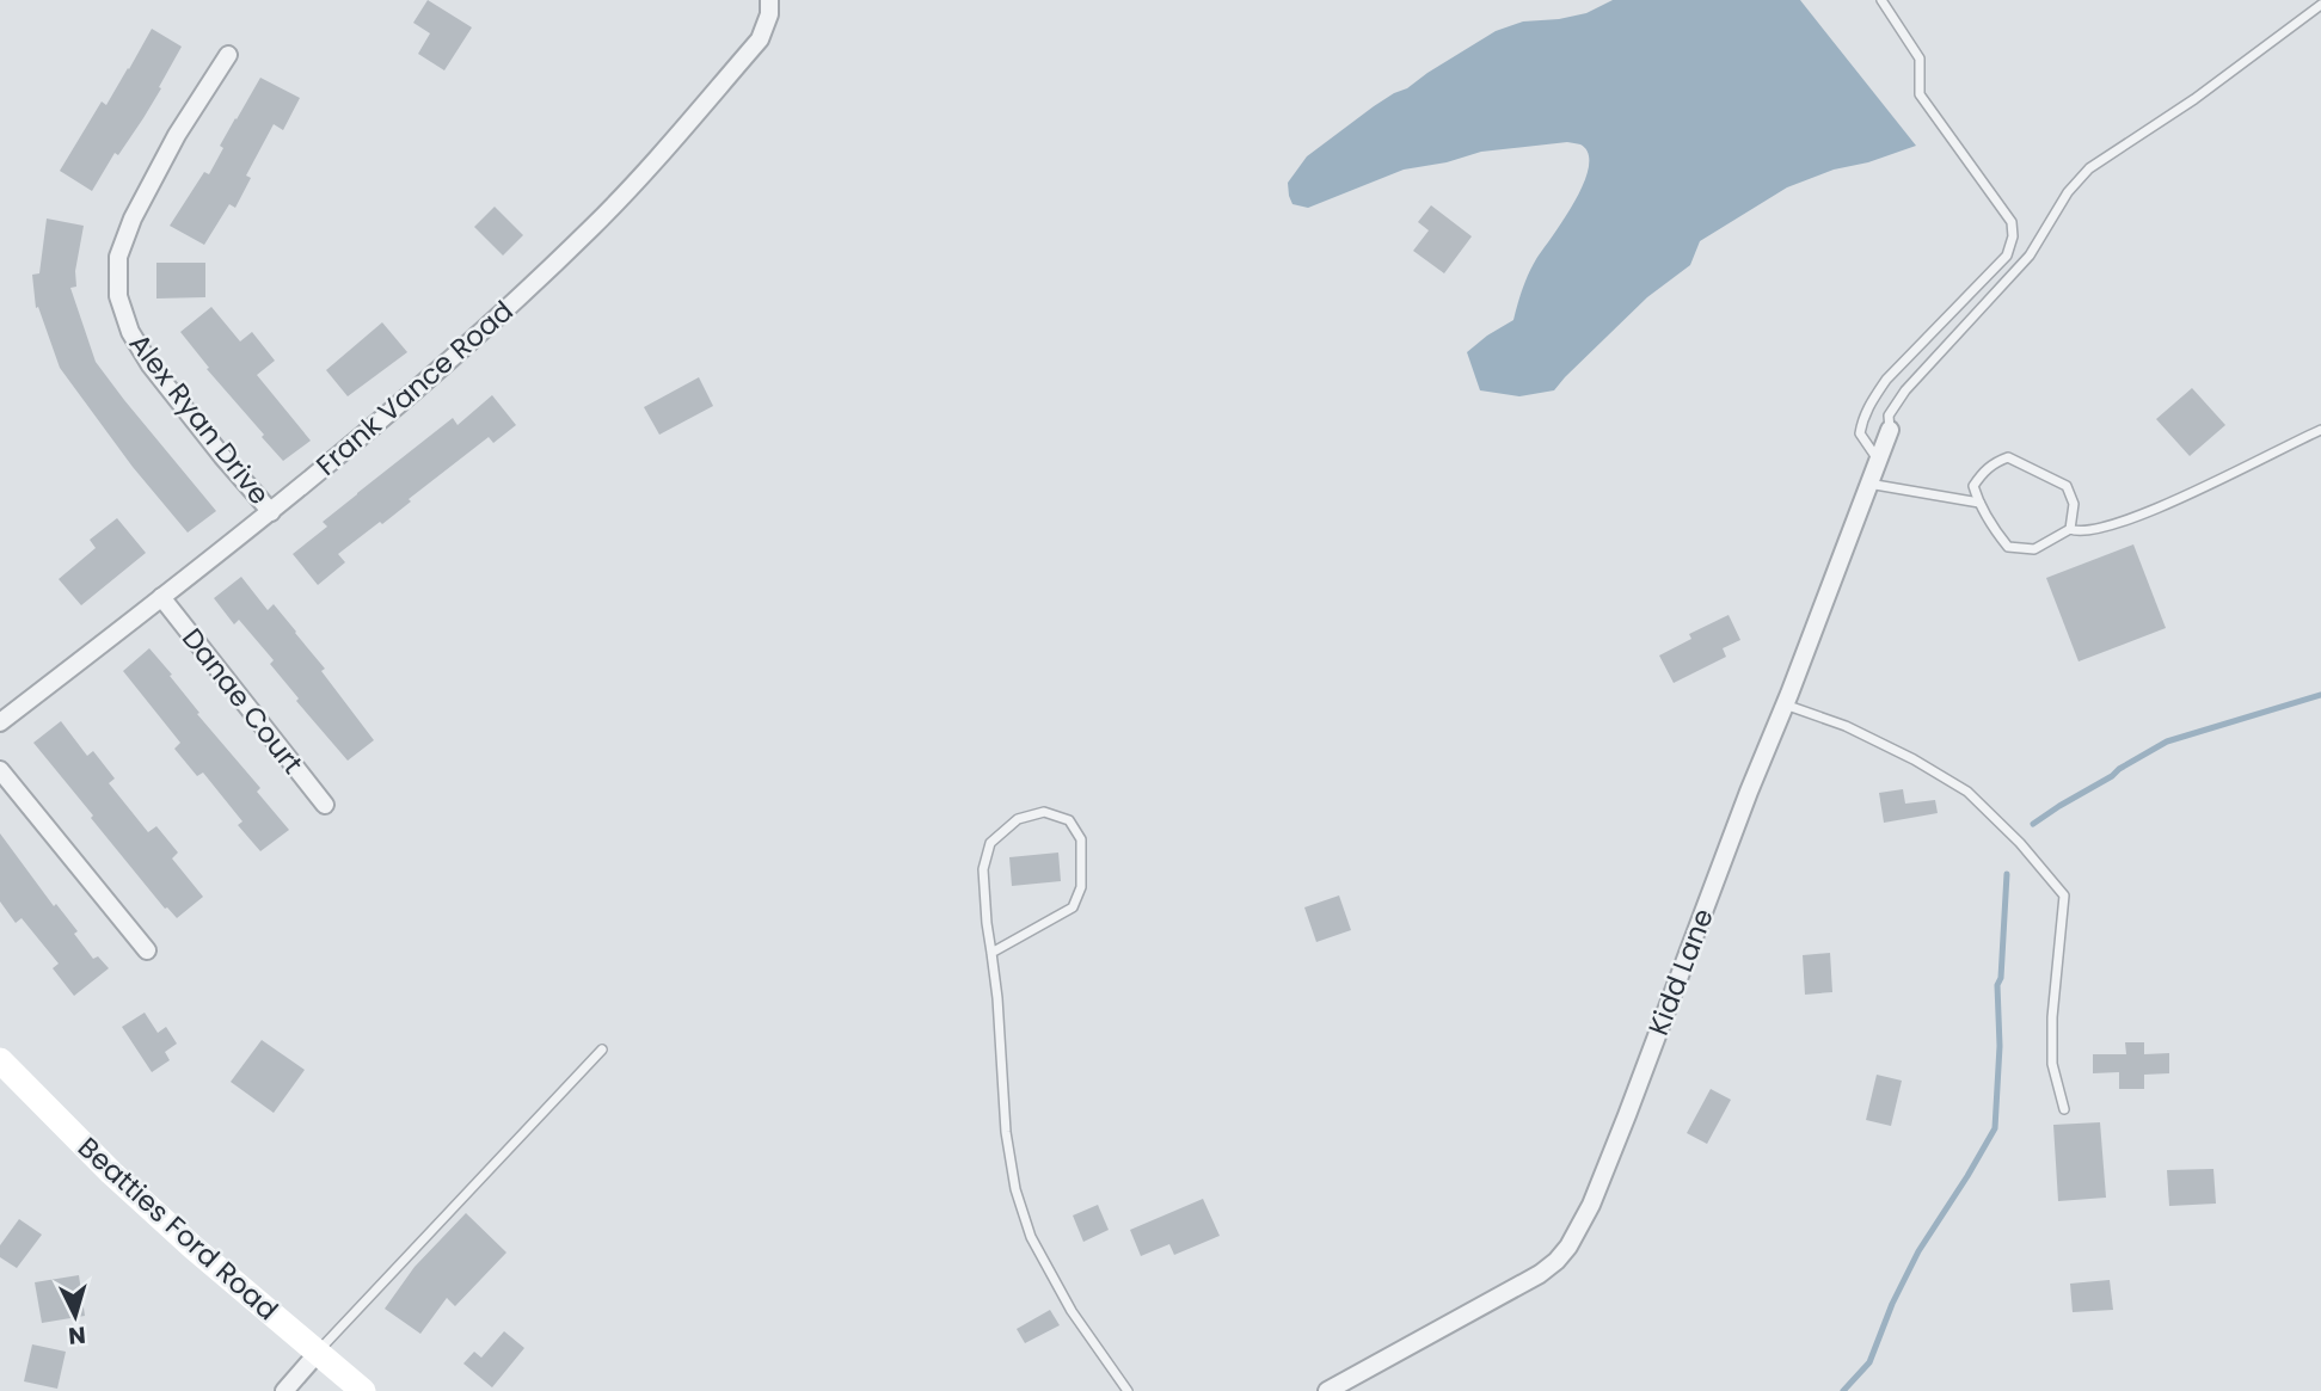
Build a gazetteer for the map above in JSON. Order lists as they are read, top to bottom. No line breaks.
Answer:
{"streets":{"main road":["Beatties Ford Road"],"street":["Frank Vance Road","Alex Ryan Drive","Danae Court","Kidd Lane"]},"crossings":[["Frank Vance Road","Alex Ryan Drive"],["Frank Vance Road","Danae Court"]],"north":"bottom"}
